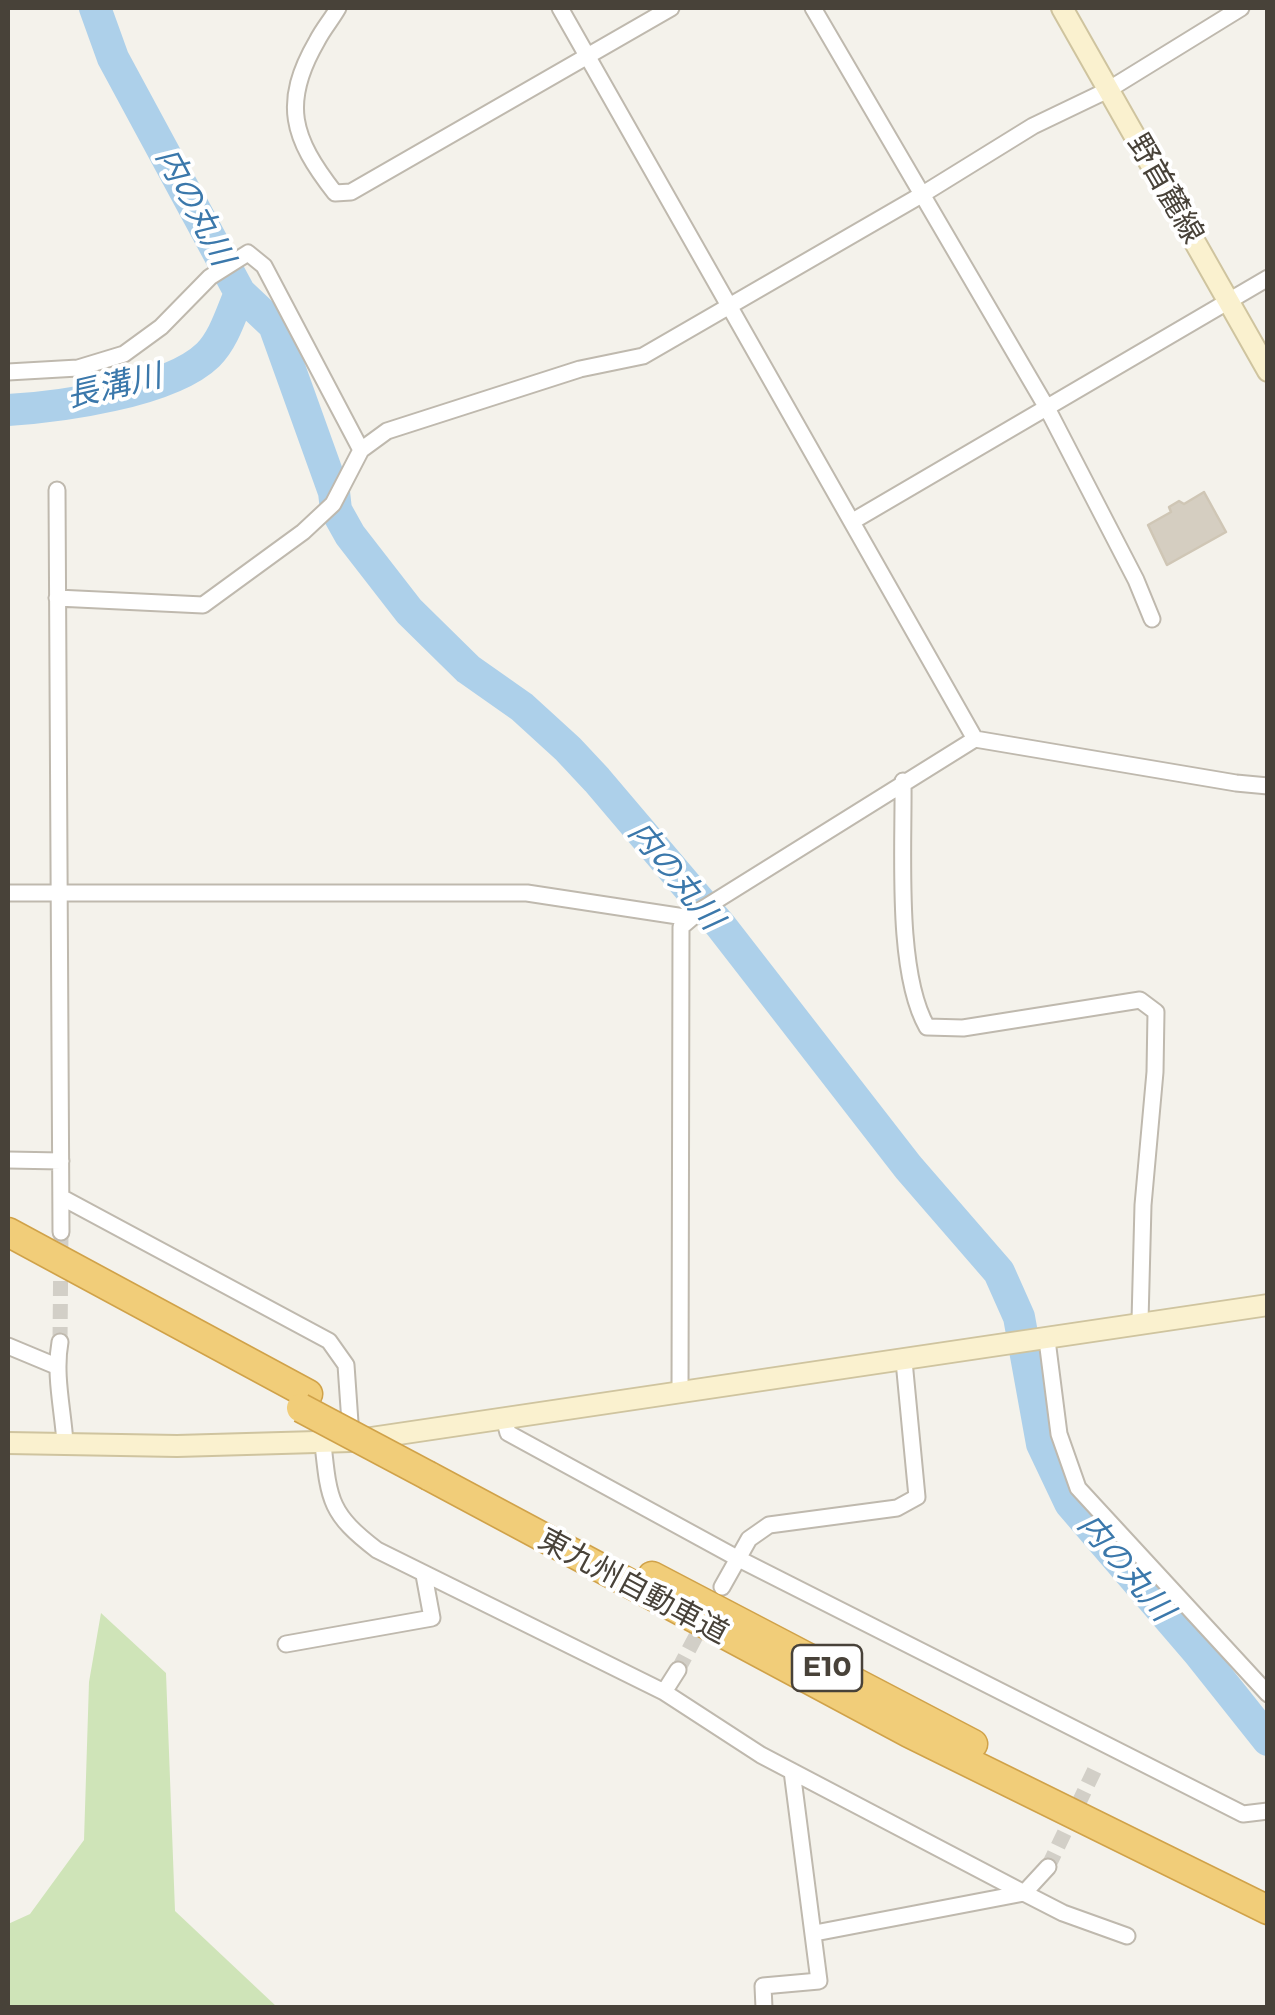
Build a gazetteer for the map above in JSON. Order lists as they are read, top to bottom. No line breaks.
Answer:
{"streets":{"highway":["東九州自動車道","E10"],"street":["野首麓線"]},"water":["内の丸川","長溝川"]}
